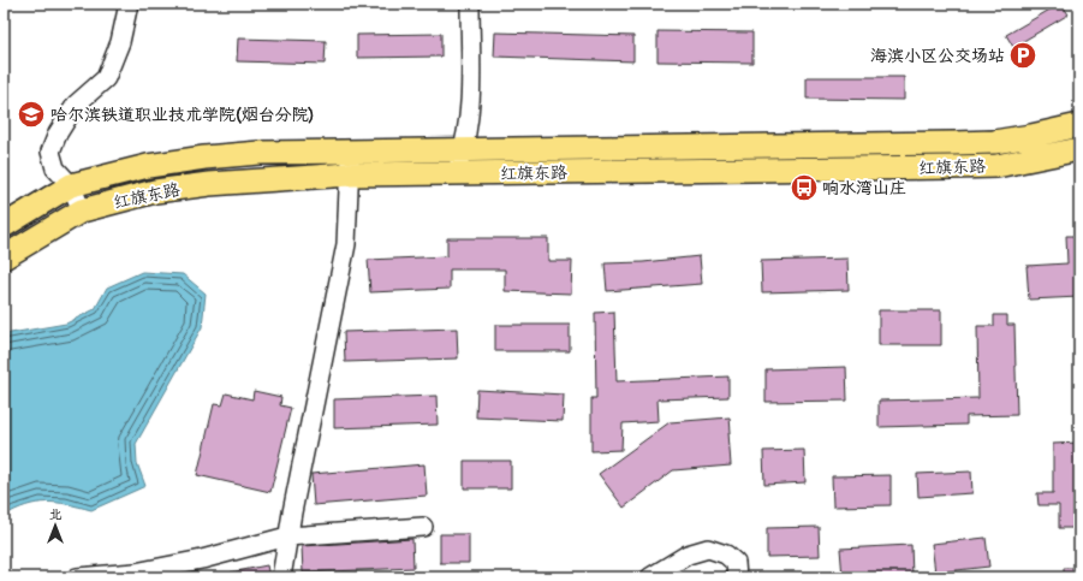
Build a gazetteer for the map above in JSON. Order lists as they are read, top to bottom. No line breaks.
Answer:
{"streets":{"main road":["红旗东路"]},"places":{"parking":["海滨小区公交场站"],"school or university":["哈尔滨铁道职业技术学院(烟台分院)"],"bus stop":["响水湾山庄"]},"north":"top"}
